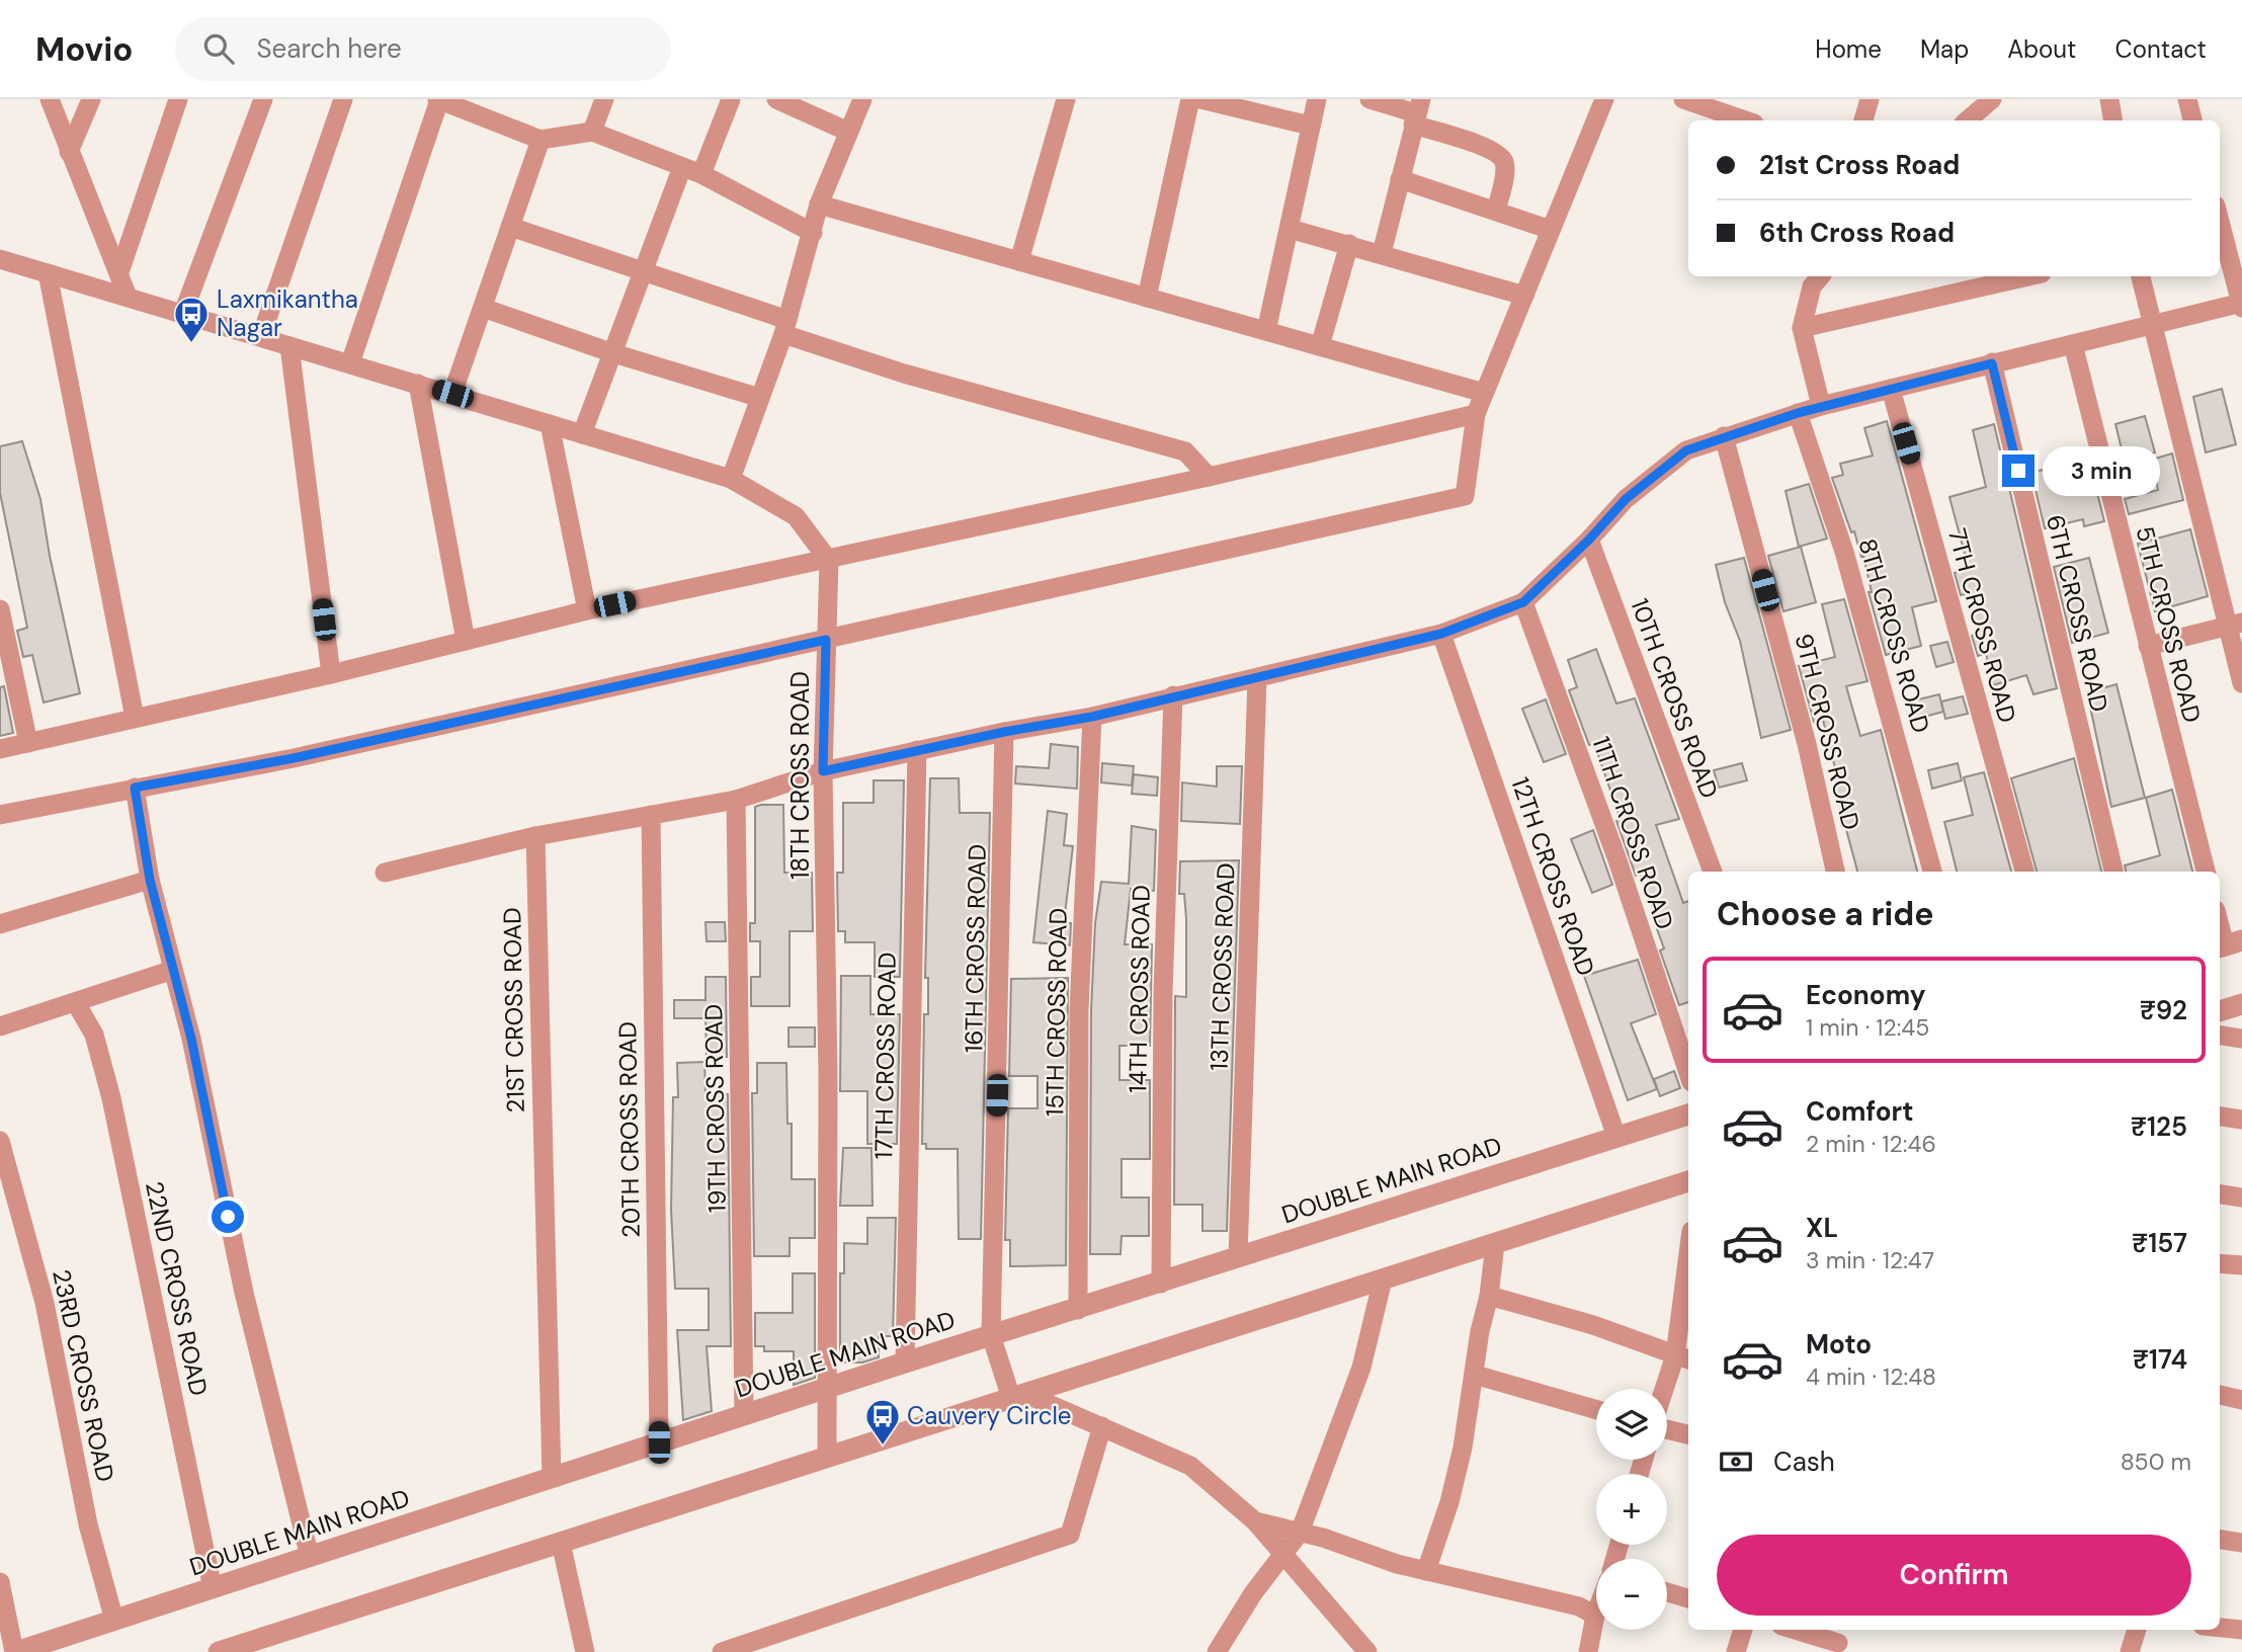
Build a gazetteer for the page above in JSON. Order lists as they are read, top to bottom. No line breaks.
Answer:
{"streets":{"street":["6TH CROSS ROAD","5TH CROSS ROAD","7TH CROSS ROAD","8TH CROSS ROAD","10TH CROSS ROAD","9TH CROSS ROAD","18TH CROSS ROAD","11TH CROSS ROAD","12TH CROSS ROAD","16TH CROSS ROAD","13TH CROSS ROAD","14TH CROSS ROAD","21ST CROSS ROAD","15TH CROSS ROAD","17TH CROSS ROAD","19TH CROSS ROAD","20TH CROSS ROAD","DOUBLE MAIN ROAD","22ND CROSS ROAD","23RD CROSS ROAD"]},"crossings":[["18TH CROSS ROAD","DOUBLE MAIN ROAD"],["12TH CROSS ROAD","DOUBLE MAIN ROAD"],["16TH CROSS ROAD","DOUBLE MAIN ROAD"],["13TH CROSS ROAD","DOUBLE MAIN ROAD"],["14TH CROSS ROAD","DOUBLE MAIN ROAD"],["21ST CROSS ROAD","DOUBLE MAIN ROAD"],["15TH CROSS ROAD","DOUBLE MAIN ROAD"],["17TH CROSS ROAD","DOUBLE MAIN ROAD"],["19TH CROSS ROAD","DOUBLE MAIN ROAD"],["20TH CROSS ROAD","DOUBLE MAIN ROAD"],["DOUBLE MAIN ROAD","22ND CROSS ROAD"],["DOUBLE MAIN ROAD","23RD CROSS ROAD"]],"places":{"bus stop":["Laxmikantha Nagar","Cauvery Circle"]},"page":{"header":"Movio","search":"Search here","nav":["Home","Map","About","Contact"],"banner":["21st Cross Road","6th Cross Road"],"bubble":"3 min","heading":"Choose a ride","list":[{"name":"Economy","note":"1 min · 12:45","value":"₹92"},{"name":"Comfort","note":"2 min · 12:46","value":"₹125"},{"name":"XL","note":"3 min · 12:47","value":"₹157"},{"name":"Moto","note":"4 min · 12:48","value":"₹174"}],"map_buttons":["+","−"],"pay":["Cash","850 m"],"buttons":"Confirm"}}
